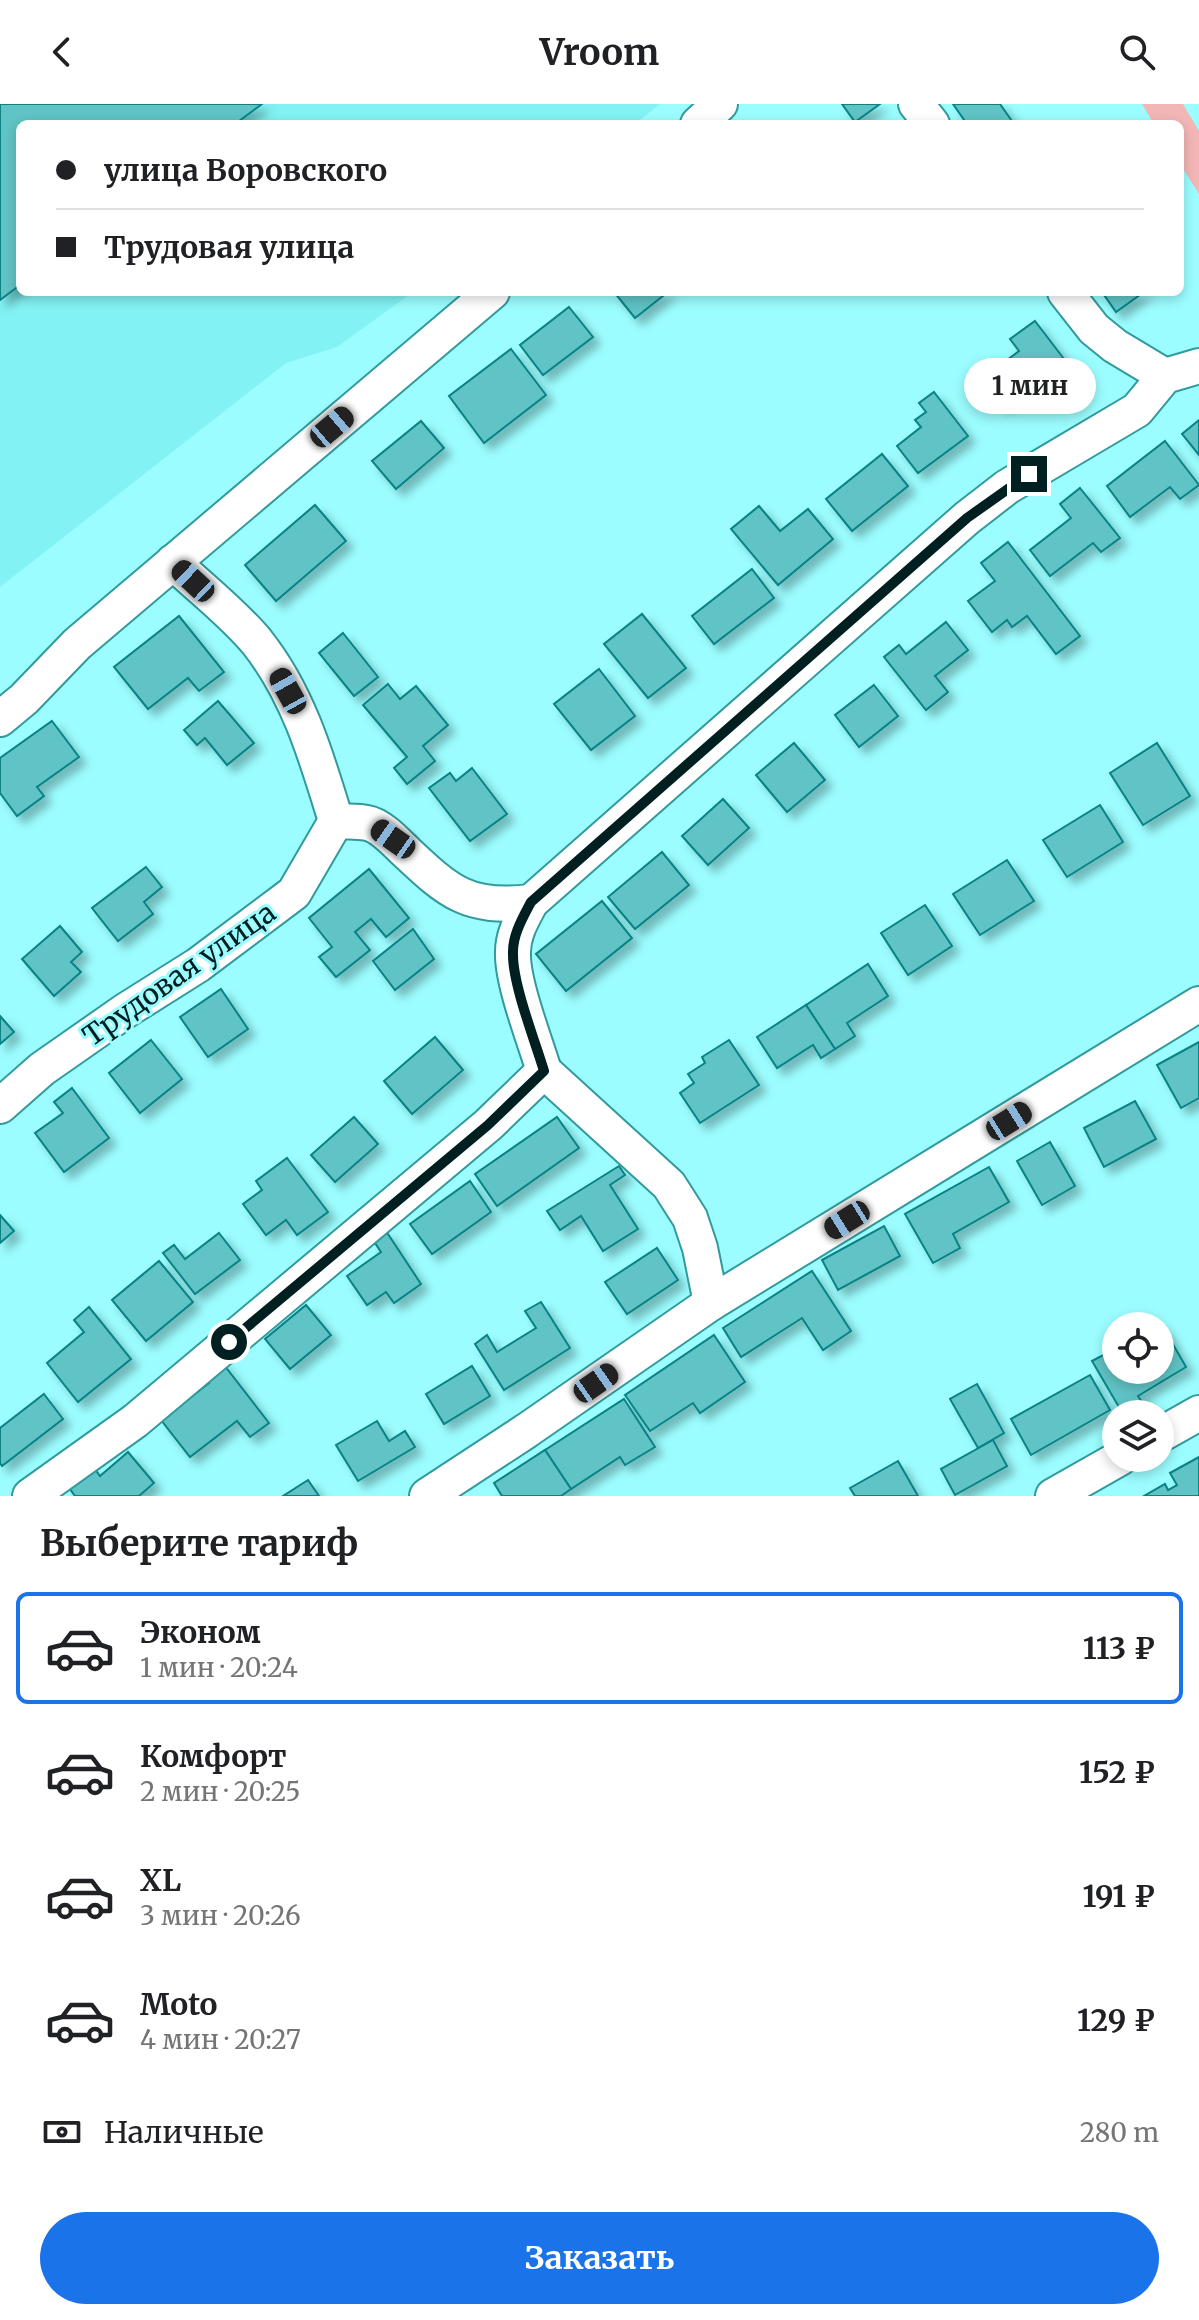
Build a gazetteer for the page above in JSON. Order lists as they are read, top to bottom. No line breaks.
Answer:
{"streets":{"street":["Трудовая улица"]},"page":{"header":"Vroom","banner":["улица Воровского","Трудовая улица"],"bubble":"1 мин","heading":"Выберите тариф","list":[{"name":"Эконом","note":"1 мин · 20:24","value":"113 ₽"},{"name":"Комфорт","note":"2 мин · 20:25","value":"152 ₽"},{"name":"XL","note":"3 мин · 20:26","value":"191 ₽"},{"name":"Moto","note":"4 мин · 20:27","value":"129 ₽"}],"pay":["Наличные","280 m"],"buttons":"Заказать"}}
